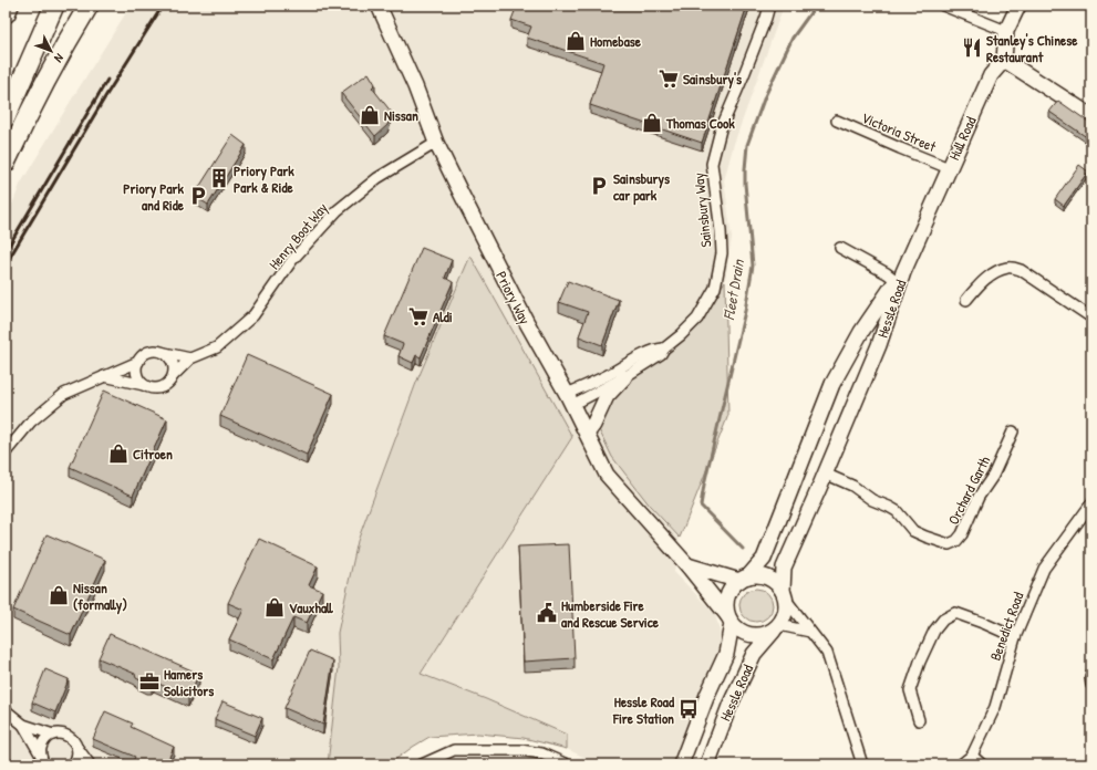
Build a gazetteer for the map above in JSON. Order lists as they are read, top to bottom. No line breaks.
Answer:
{"streets":{"street":["Victoria Street","Hull Road","Sainsbury Way","Henry Boot Way","Priory Way","Hessle Road","Orchard Garth","Benedict Road"]},"crossings":[["Victoria Street","Hull Road"],["Hull Road","Hessle Road"],["Sainsbury Way","Priory Way"],["Henry Boot Way","Priory Way"],["Priory Way","Hessle Road"],["Hessle Road","Orchard Garth"]],"water":["Fleet Drain"],"places":{"shop":["Homebase","Nissan","Thomas Cook","Citroen","Nissan (formally)","Vauxhall"],"restaurant":["Stanley's Chinese Restaurant"],"supermarket":["Sainsbury's","Aldi"],"building":["Priory Park Park & Ride"],"parking":["Sainsburys car park","Priory Park and Ride"],"public building":["Humberside Fire and Rescue Service"],"office":["Hamers Solicitors"],"bus stop":["Hessle Road Fire Station"]},"north":"bottom right"}
